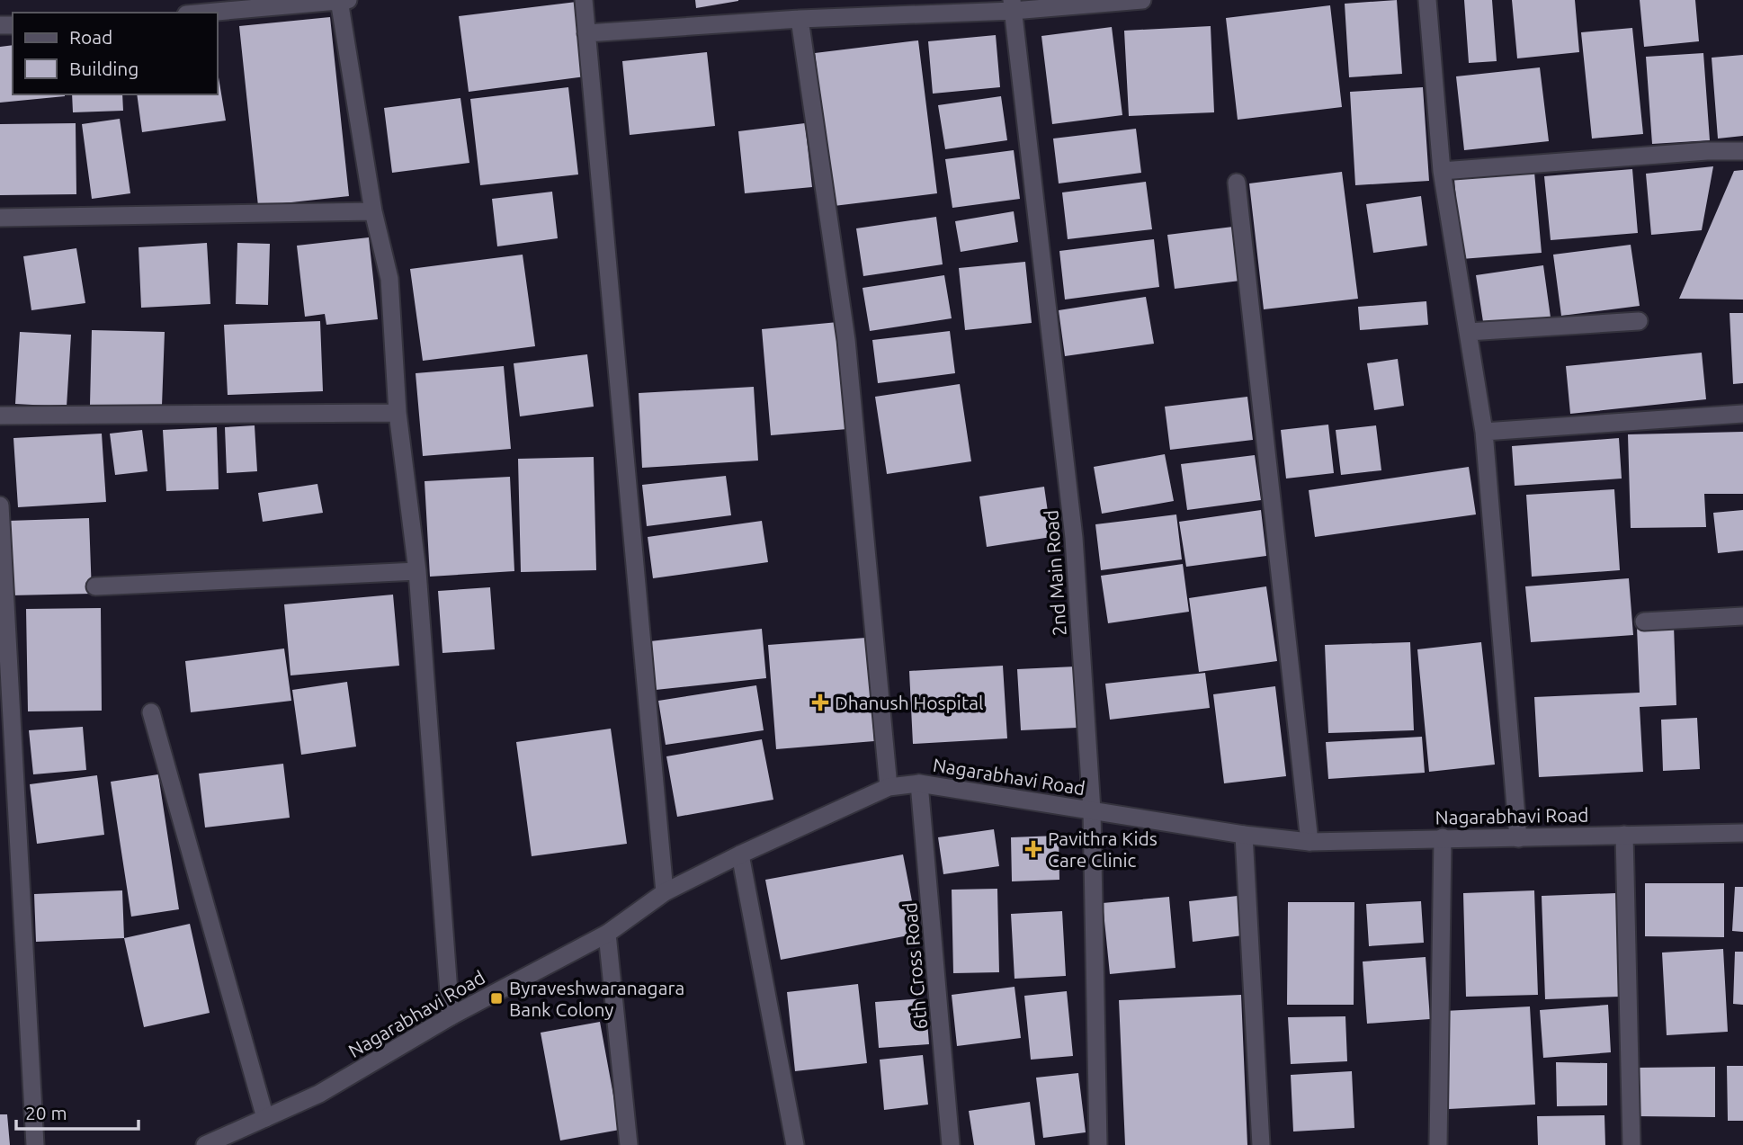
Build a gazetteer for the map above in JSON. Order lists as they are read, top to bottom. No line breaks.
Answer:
{"streets":{"street":["2nd Main Road","Nagarabhavi Road","6th Cross Road"]},"crossings":[["2nd Main Road","Nagarabhavi Road"],["Nagarabhavi Road","6th Cross Road"]],"places":{"health":["Dhanush Hospital","Pavithra Kids Care Clinic"],"transit":["Byraveshwaranagara Bank Colony"]},"legend":["Road","Building"],"scale_bar":"20 m"}
